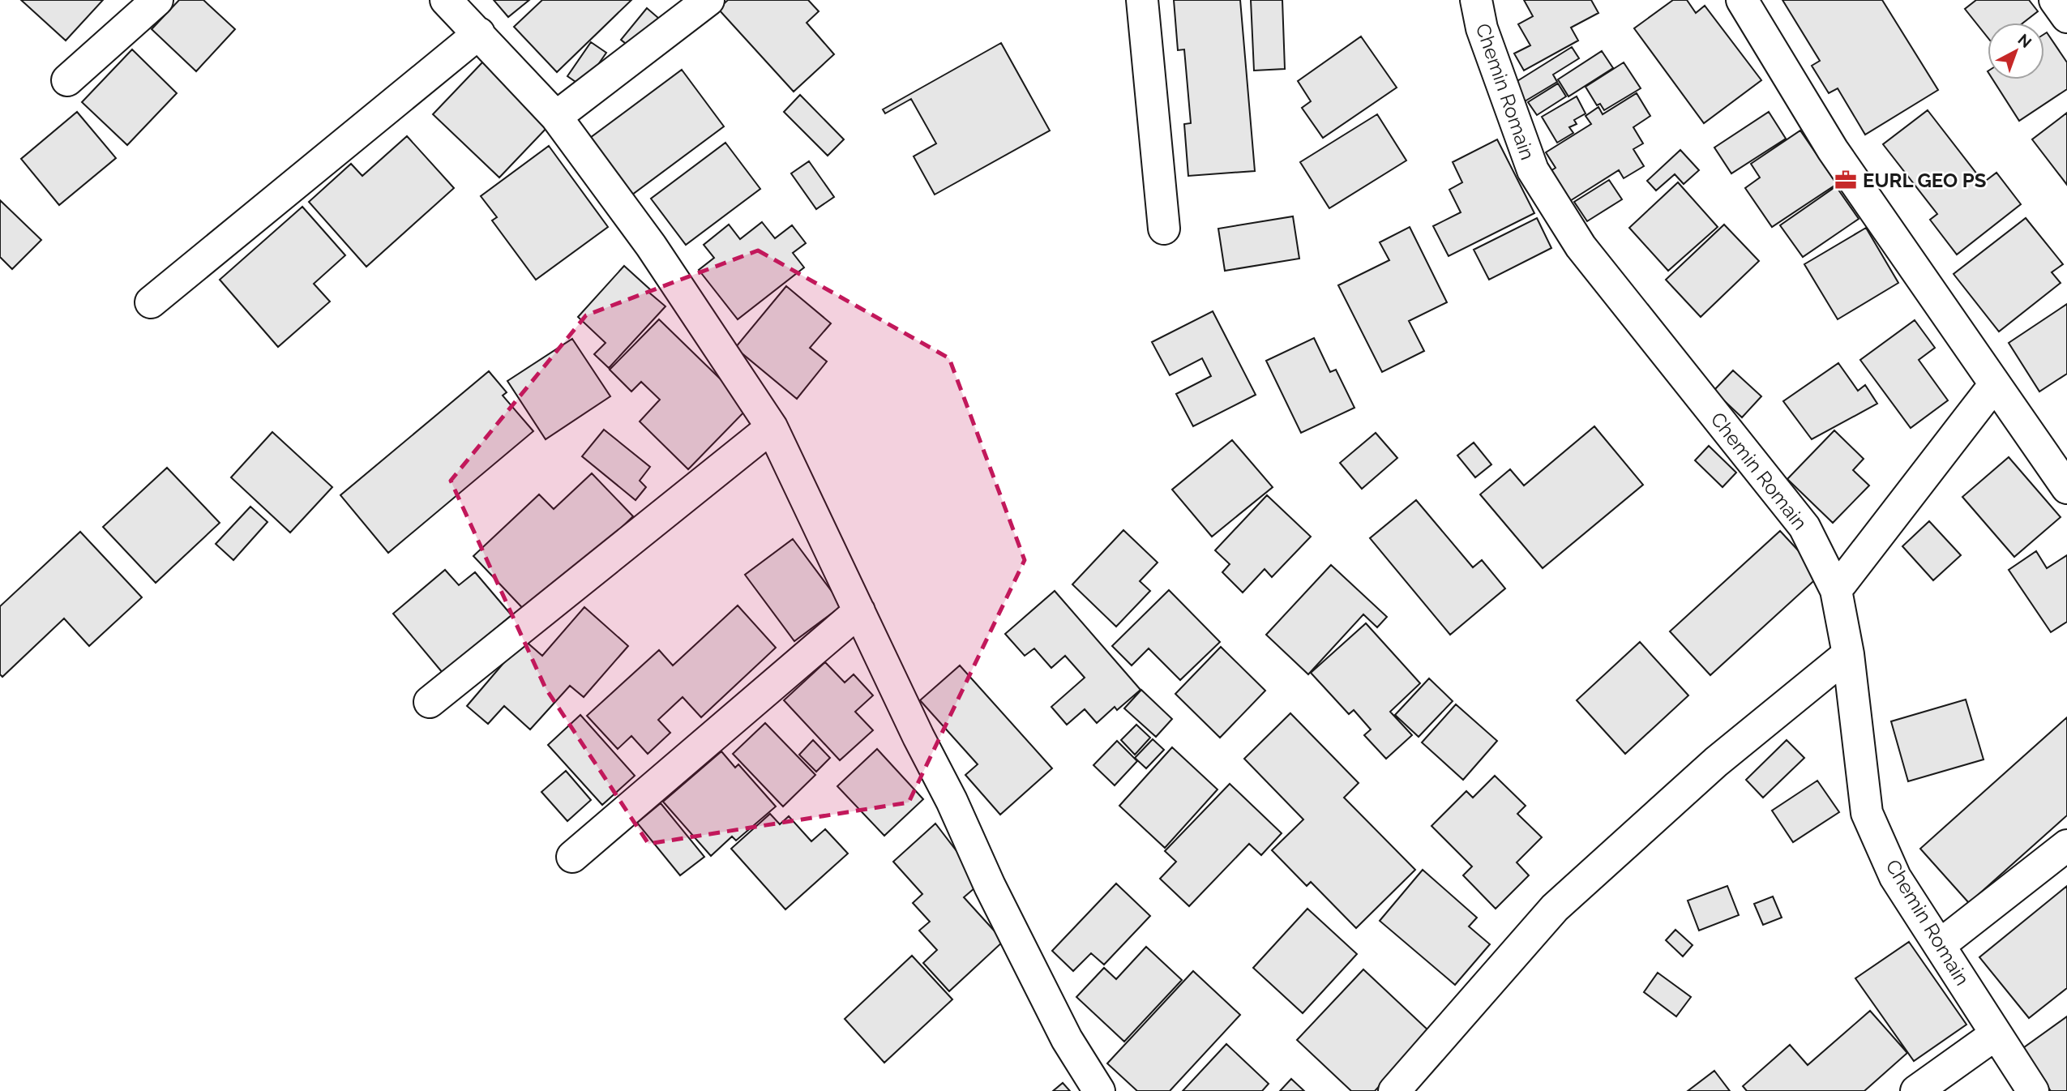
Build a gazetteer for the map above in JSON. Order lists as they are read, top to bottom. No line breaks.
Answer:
{"streets":{"street":["Chemin Romain"]},"places":{"office":["EURL GEO PS"]},"north":"top right"}
